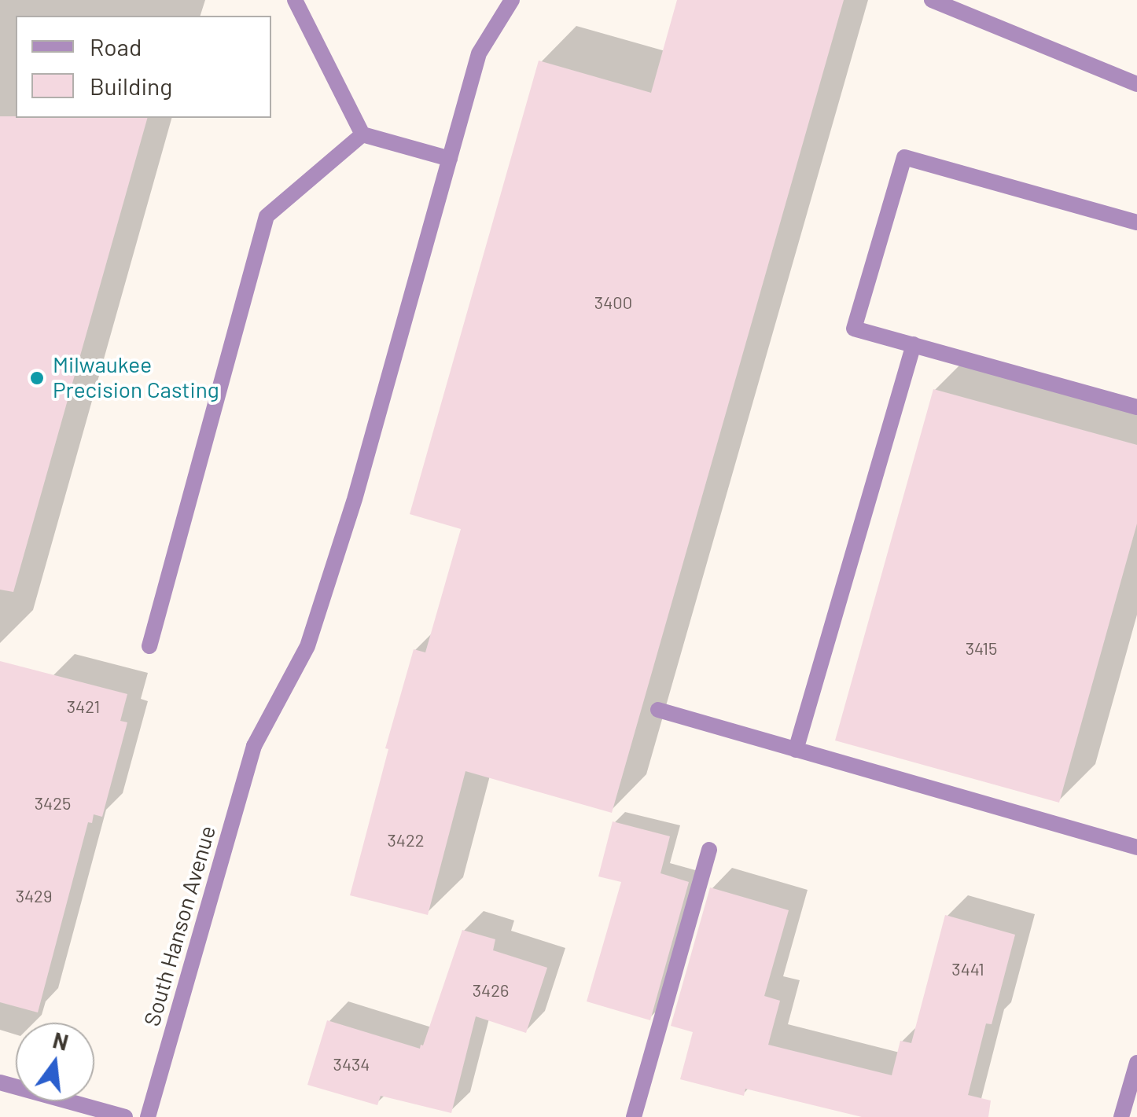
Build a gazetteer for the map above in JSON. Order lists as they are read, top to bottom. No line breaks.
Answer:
{"streets":{"street":["South Hanson Avenue"]},"places":["Milwaukee Precision Casting"],"house_numbers":["3400","3415","3421","3425","3422","3429","3441","3426","3434"],"legend":["Road","Building"],"north":"top"}
